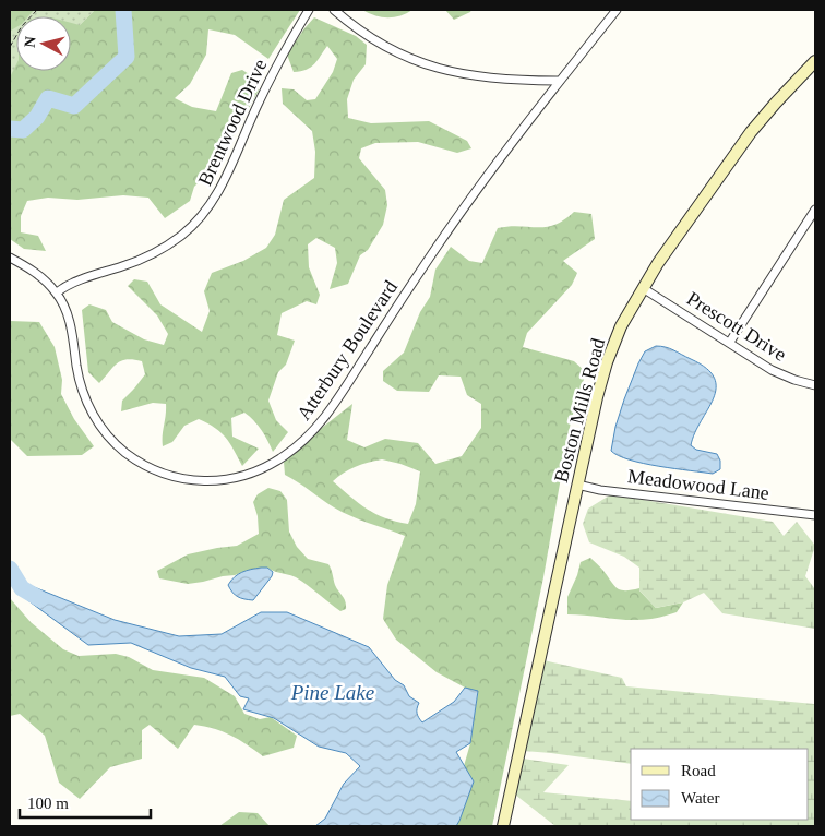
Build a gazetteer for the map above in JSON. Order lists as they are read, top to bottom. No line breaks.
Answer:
{"streets":{"street":["Brentwood Drive","Prescott Drive","Atterbury Boulevard","Boston Mills Road","Meadowood Lane"]},"crossings":[["Brentwood Drive","Atterbury Boulevard"],["Prescott Drive","Boston Mills Road"],["Boston Mills Road","Meadowood Lane"]],"water":["Pine Lake"],"legend":["Road","Water"],"scale_bar":"100 m","north":"left"}
